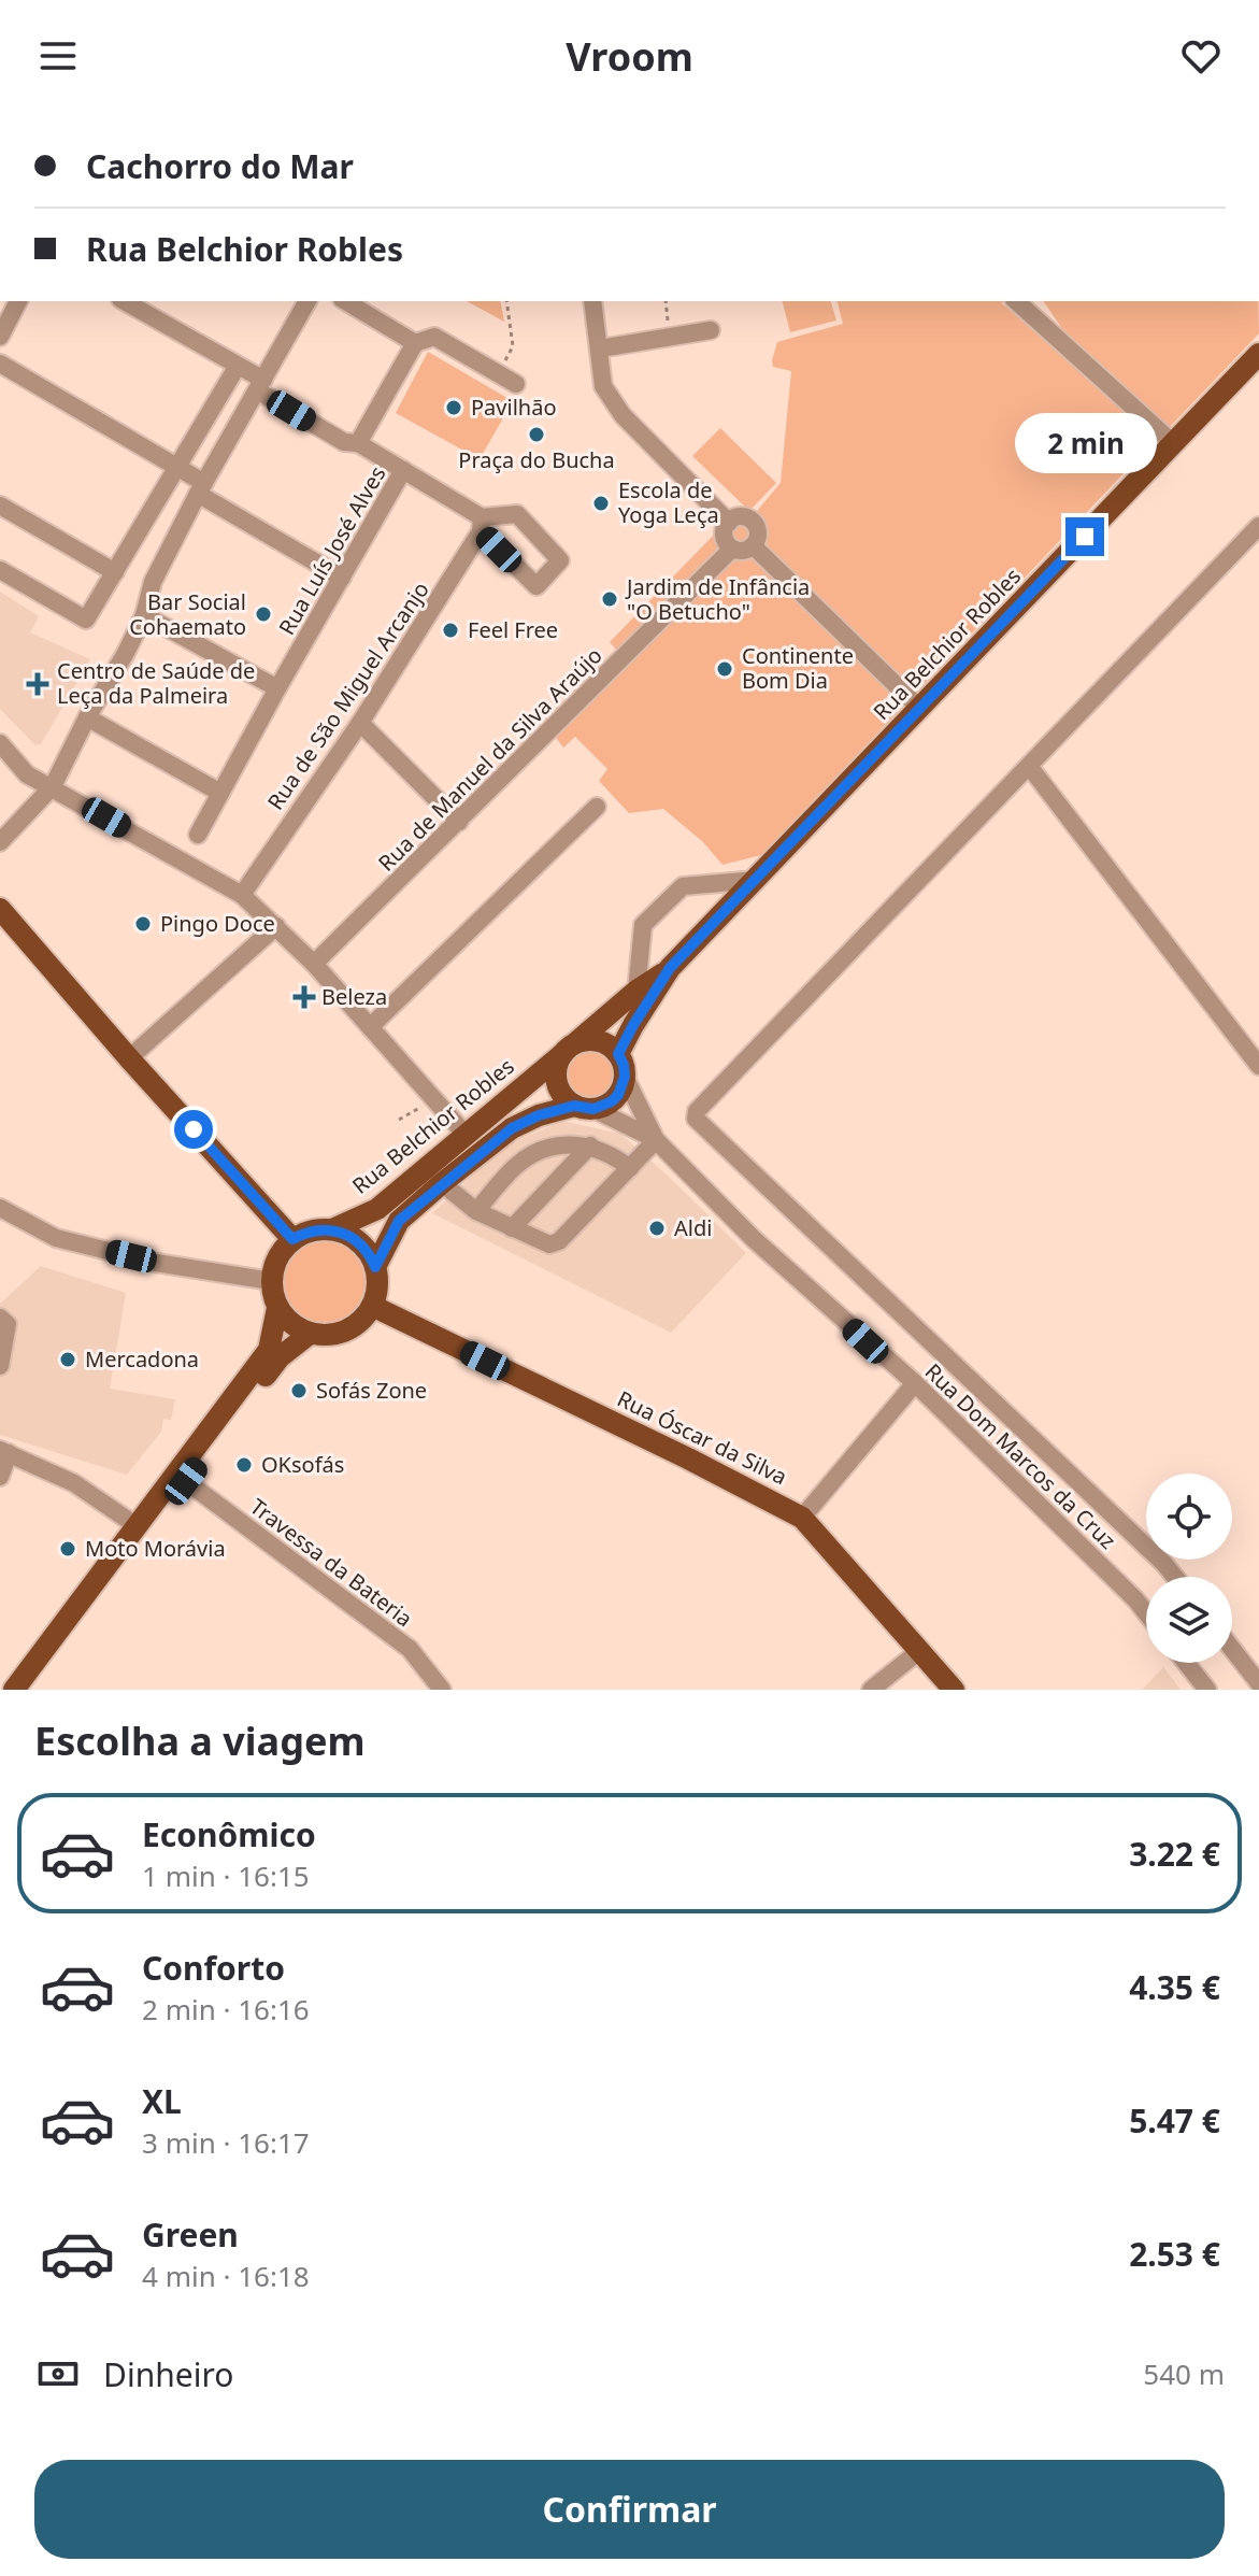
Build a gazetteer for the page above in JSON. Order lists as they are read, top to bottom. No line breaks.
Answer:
{"streets":{"main road":["Rua Belchior Robles","Rua Óscar da Silva"],"street":["Rua Luís José Alves","Rua de São Miguel Arcanjo","Rua de Manuel da Silva Araújo","Rua Dom Marcos da Cruz","Travessa da Bateria"]},"crossings":[["Rua Luís José Alves","Rua de São Miguel Arcanjo"],["Rua Belchior Robles","Rua Óscar da Silva"],["Rua Belchior Robles","Rua Dom Marcos da Cruz"]],"places":{"other":["Pavilhão","Praça do Bucha","Escola de Yoga Leça","Jardim de Infância \"O Betucho\"","Bar Social Cohaemato","Feel Free","Continente Bom Dia","Pingo Doce","Aldi","Mercadona","Sofás Zone","OKsofás","Moto Morávia"],"health":["Centro de Saúde de Leça da Palmeira","Beleza"]},"page":{"header":"Vroom","banner":["Cachorro do Mar","Rua Belchior Robles"],"bubble":"2 min","heading":"Escolha a viagem","list":[{"name":"Econômico","note":"1 min · 16:15","value":"3.22 €"},{"name":"Conforto","note":"2 min · 16:16","value":"4.35 €"},{"name":"XL","note":"3 min · 16:17","value":"5.47 €"},{"name":"Green","note":"4 min · 16:18","value":"2.53 €"}],"pay":["Dinheiro","540 m"],"buttons":"Confirmar"}}
